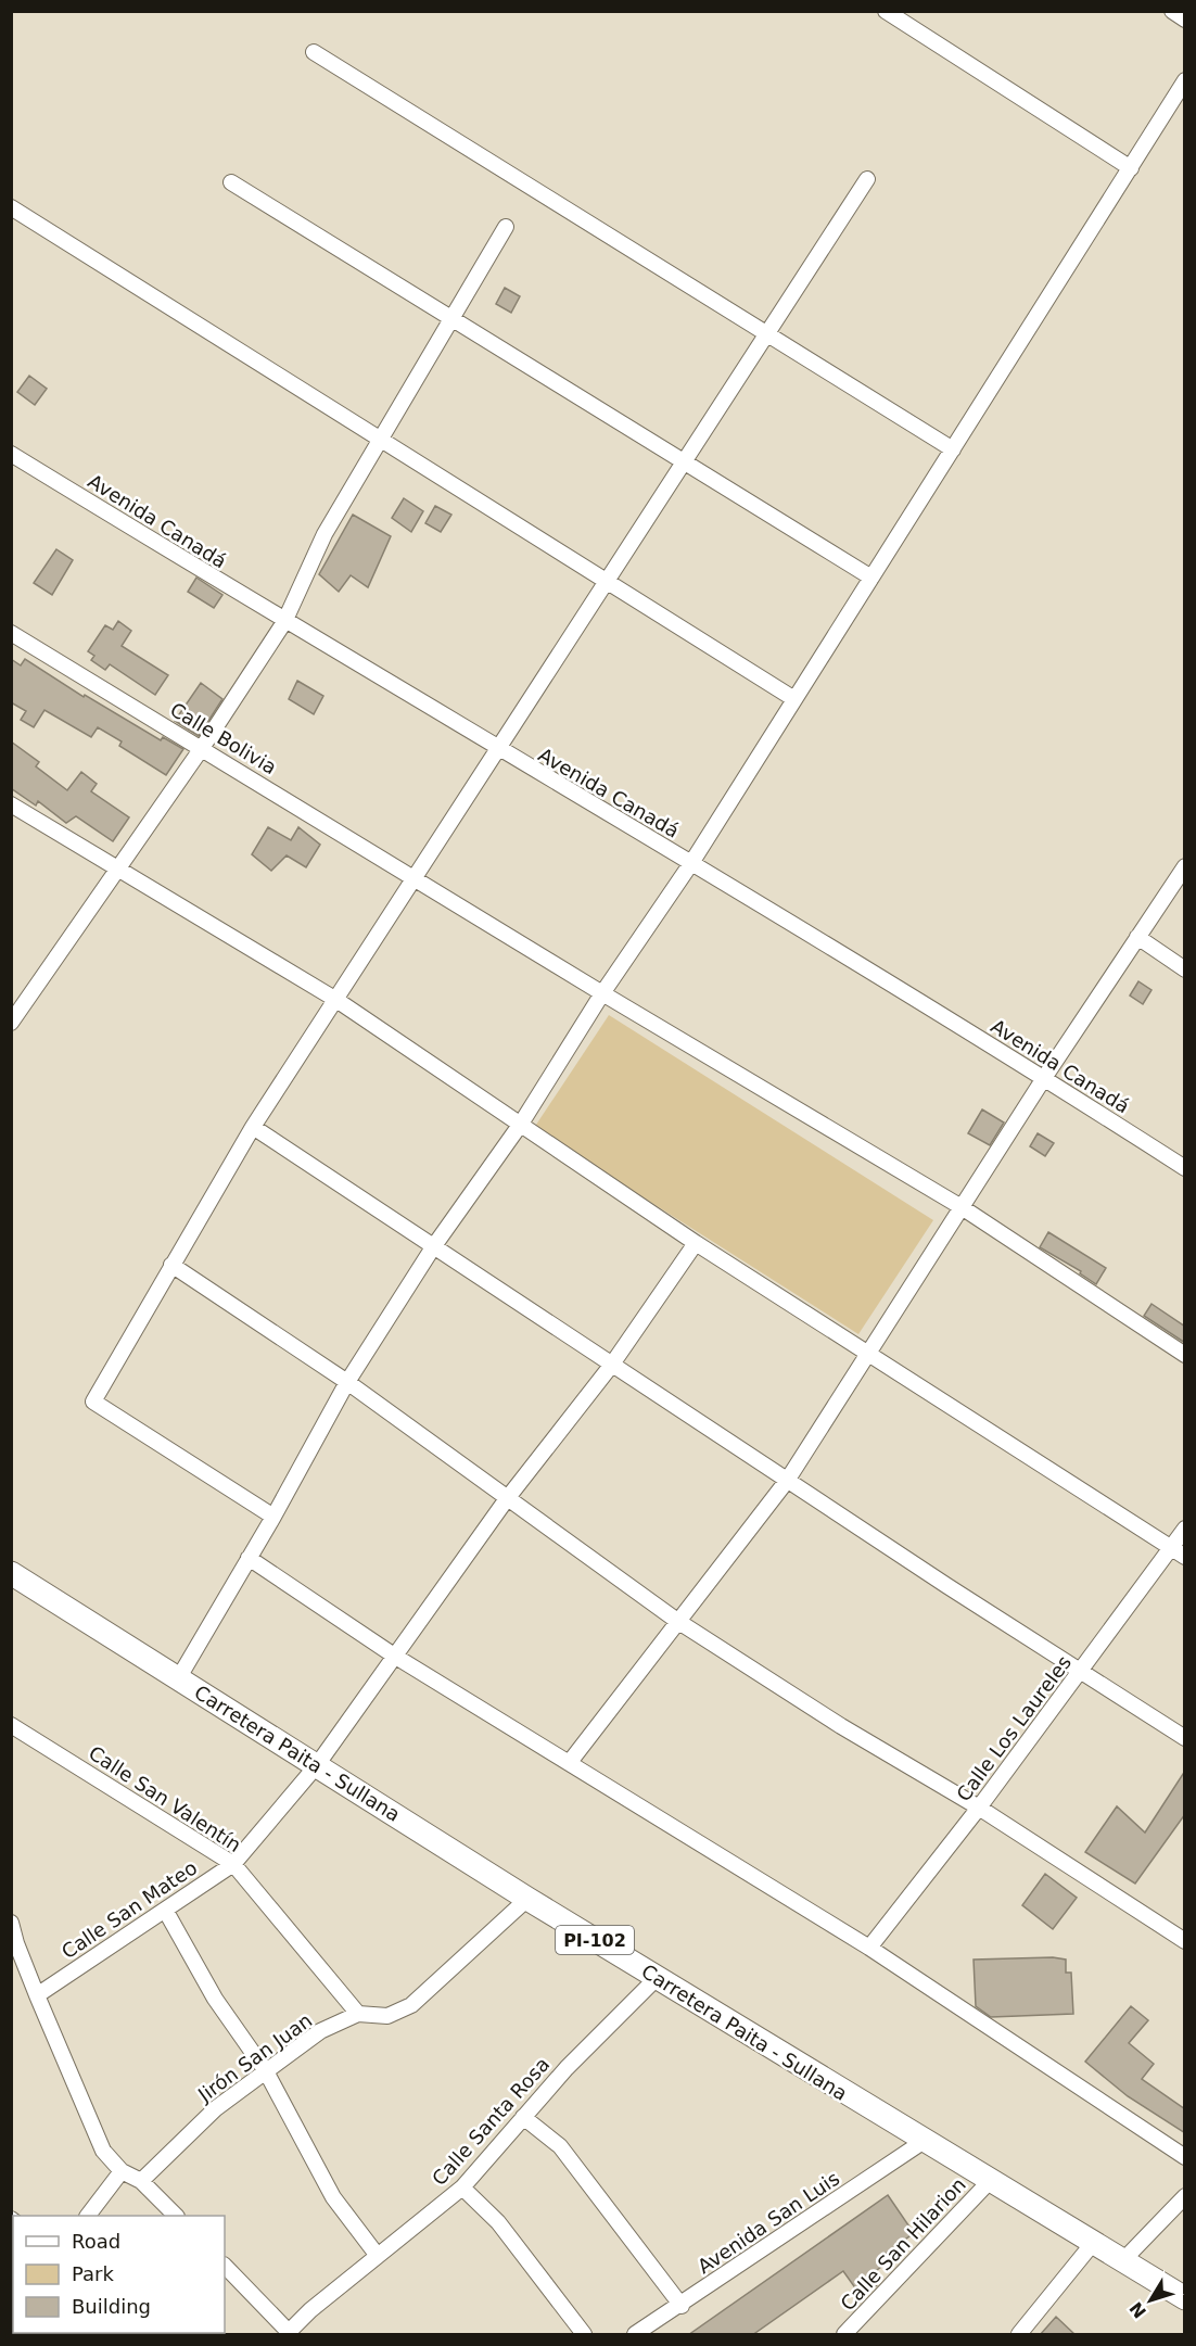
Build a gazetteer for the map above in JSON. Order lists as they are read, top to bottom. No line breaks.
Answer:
{"streets":{"main road":["Carretera Paita - Sullana","PI-102"],"street":["Avenida Canadá","Calle Bolivia","Calle Los Laureles","Calle San Valentín","Calle San Mateo","Jirón San Juan","Calle Santa Rosa","Avenida San Luis","Calle San Hilarion"]},"crossings":[["Carretera Paita - Sullana","Calle San Mateo"],["Carretera Paita - Sullana","Jirón San Juan"],["Carretera Paita - Sullana","Calle Santa Rosa"],["Carretera Paita - Sullana","Avenida San Luis"],["Carretera Paita - Sullana","Calle San Hilarion"],["Calle San Valentín","Calle San Mateo"],["Calle San Valentín","Jirón San Juan"]],"legend":["Road","Park","Building"],"north":"bottom left"}
